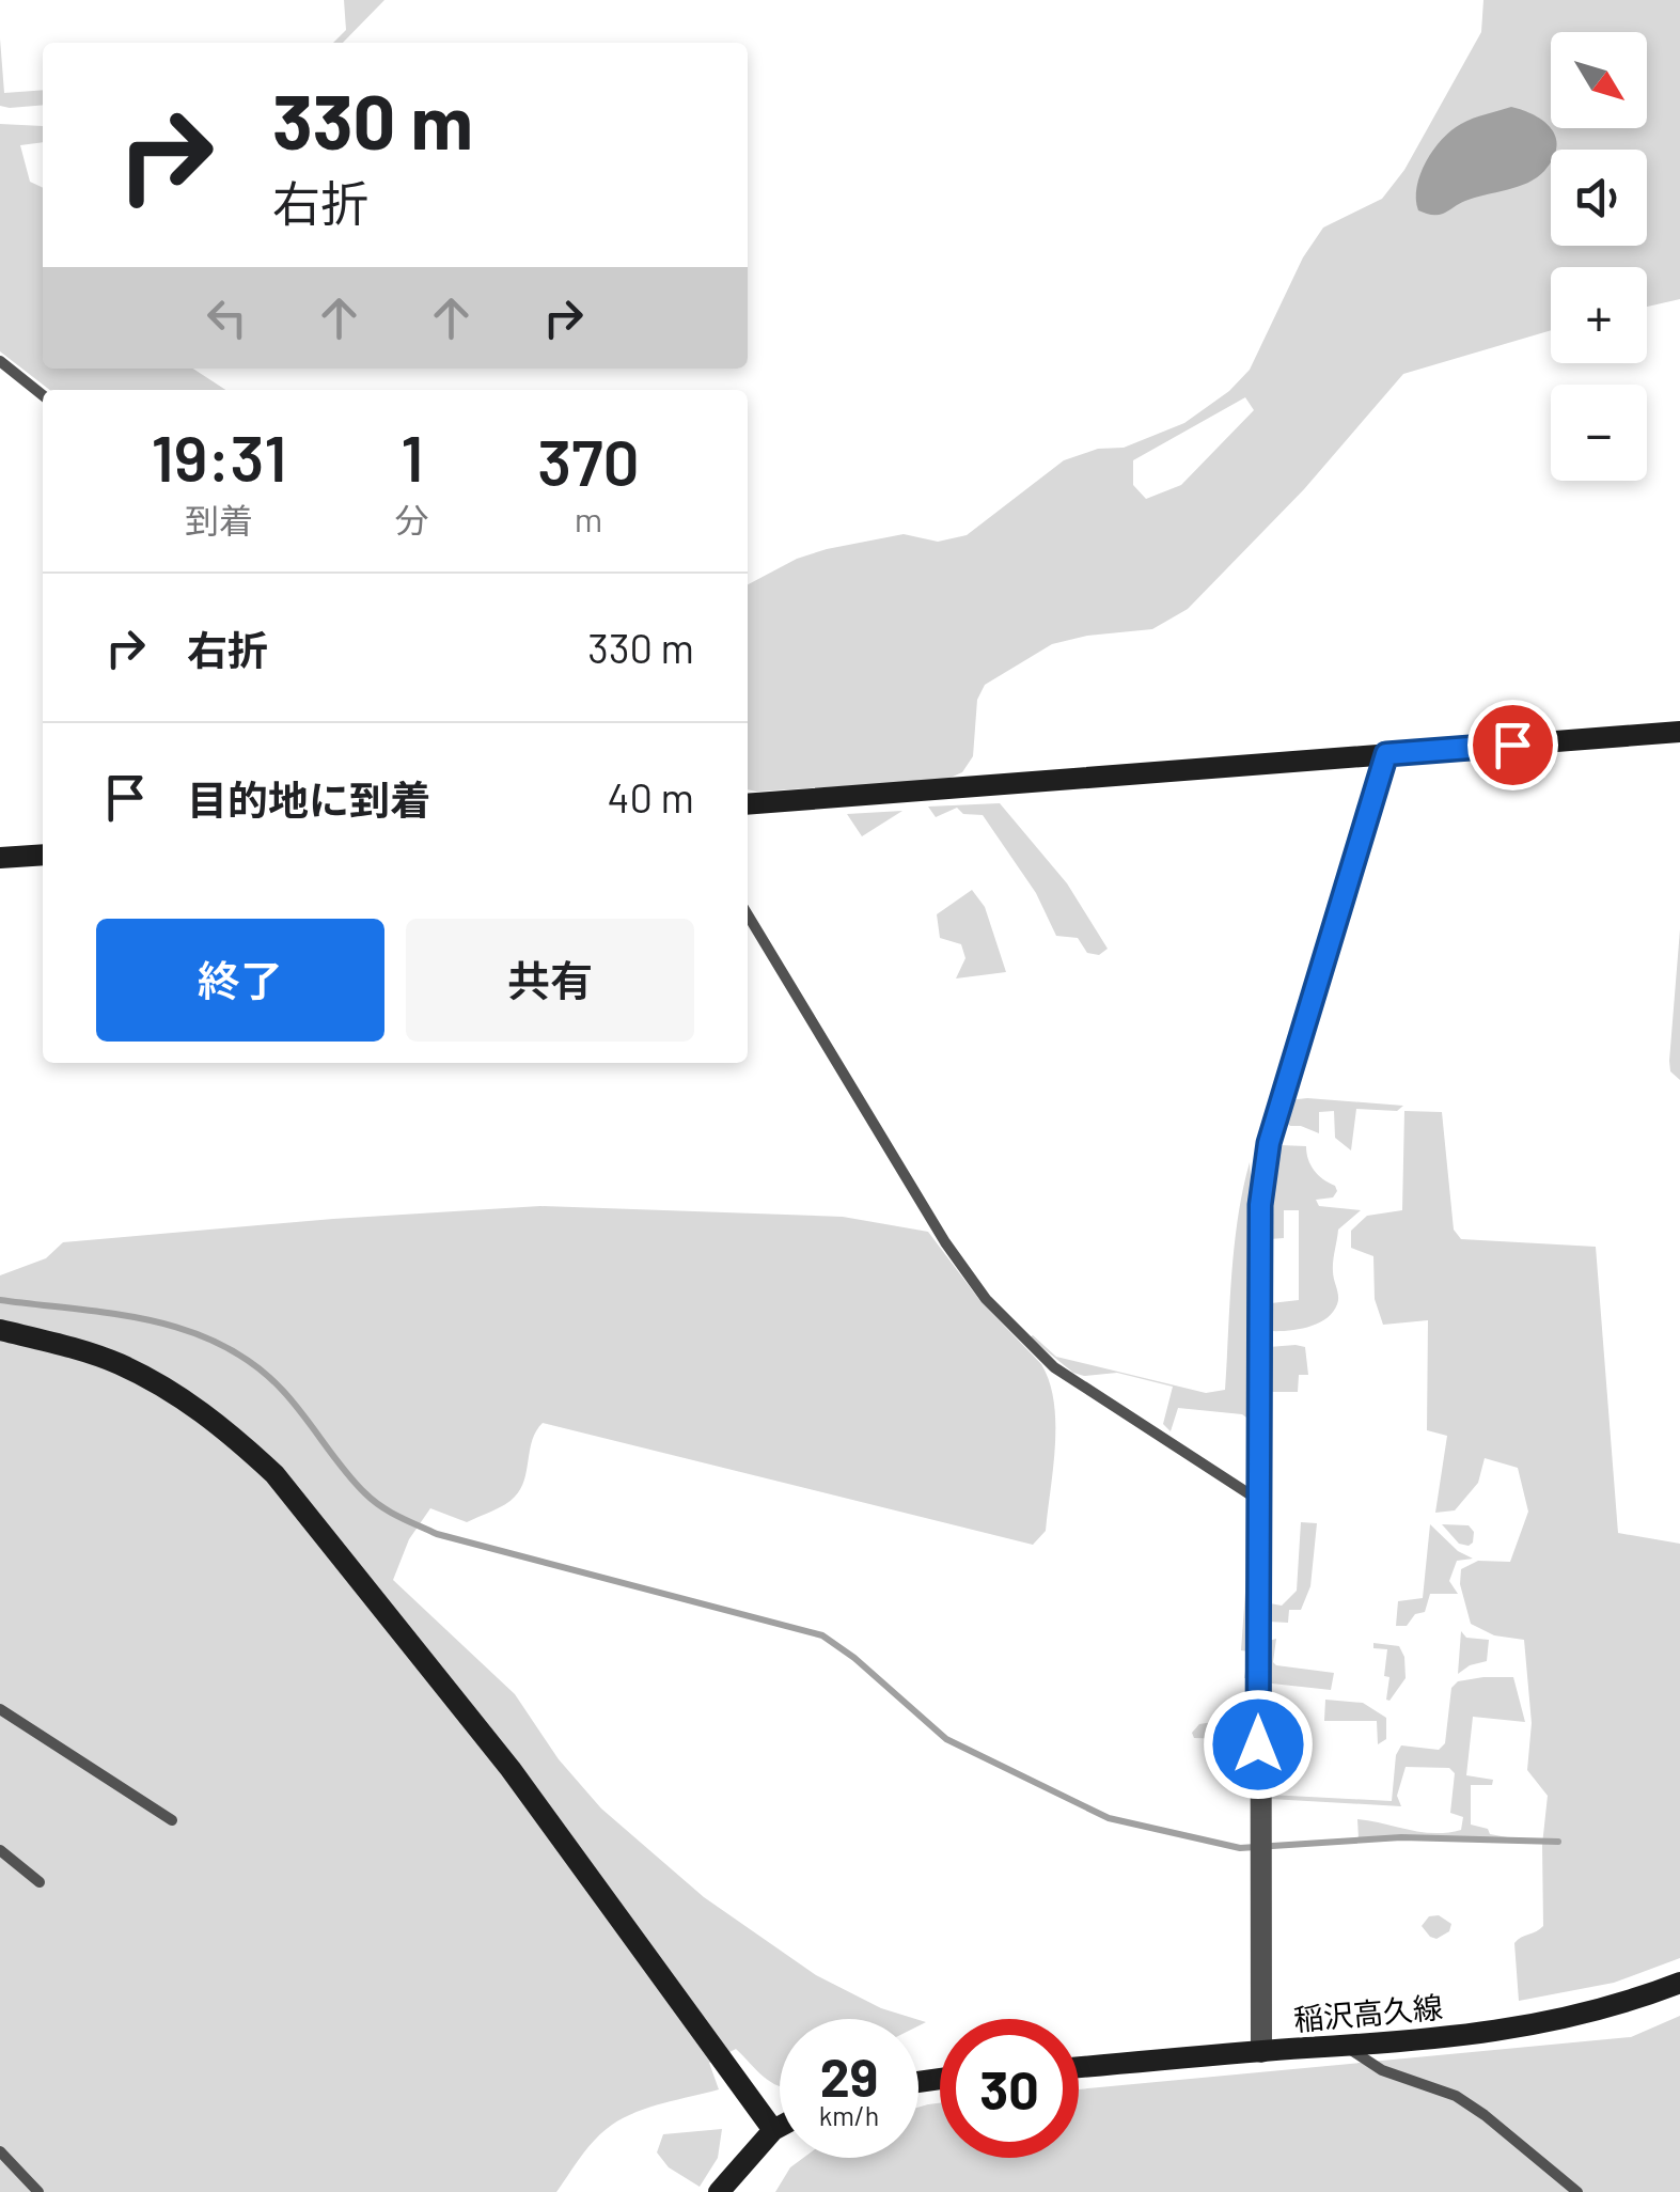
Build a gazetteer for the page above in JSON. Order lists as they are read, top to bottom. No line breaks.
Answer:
{"streets":{"street":["稲沢高久線"]},"north":"bottom right","page":{"map_buttons":["+","−"],"turn":["330 m","右折"],"eta":["19:31","到着","1","分","370","m"],"list":[{"name":"右折","value":"330 m"},{"name":"目的地に到着","value":"40 m"}],"buttons":["終了","共有"],"speed":"29 km/h","limit":"30"}}
